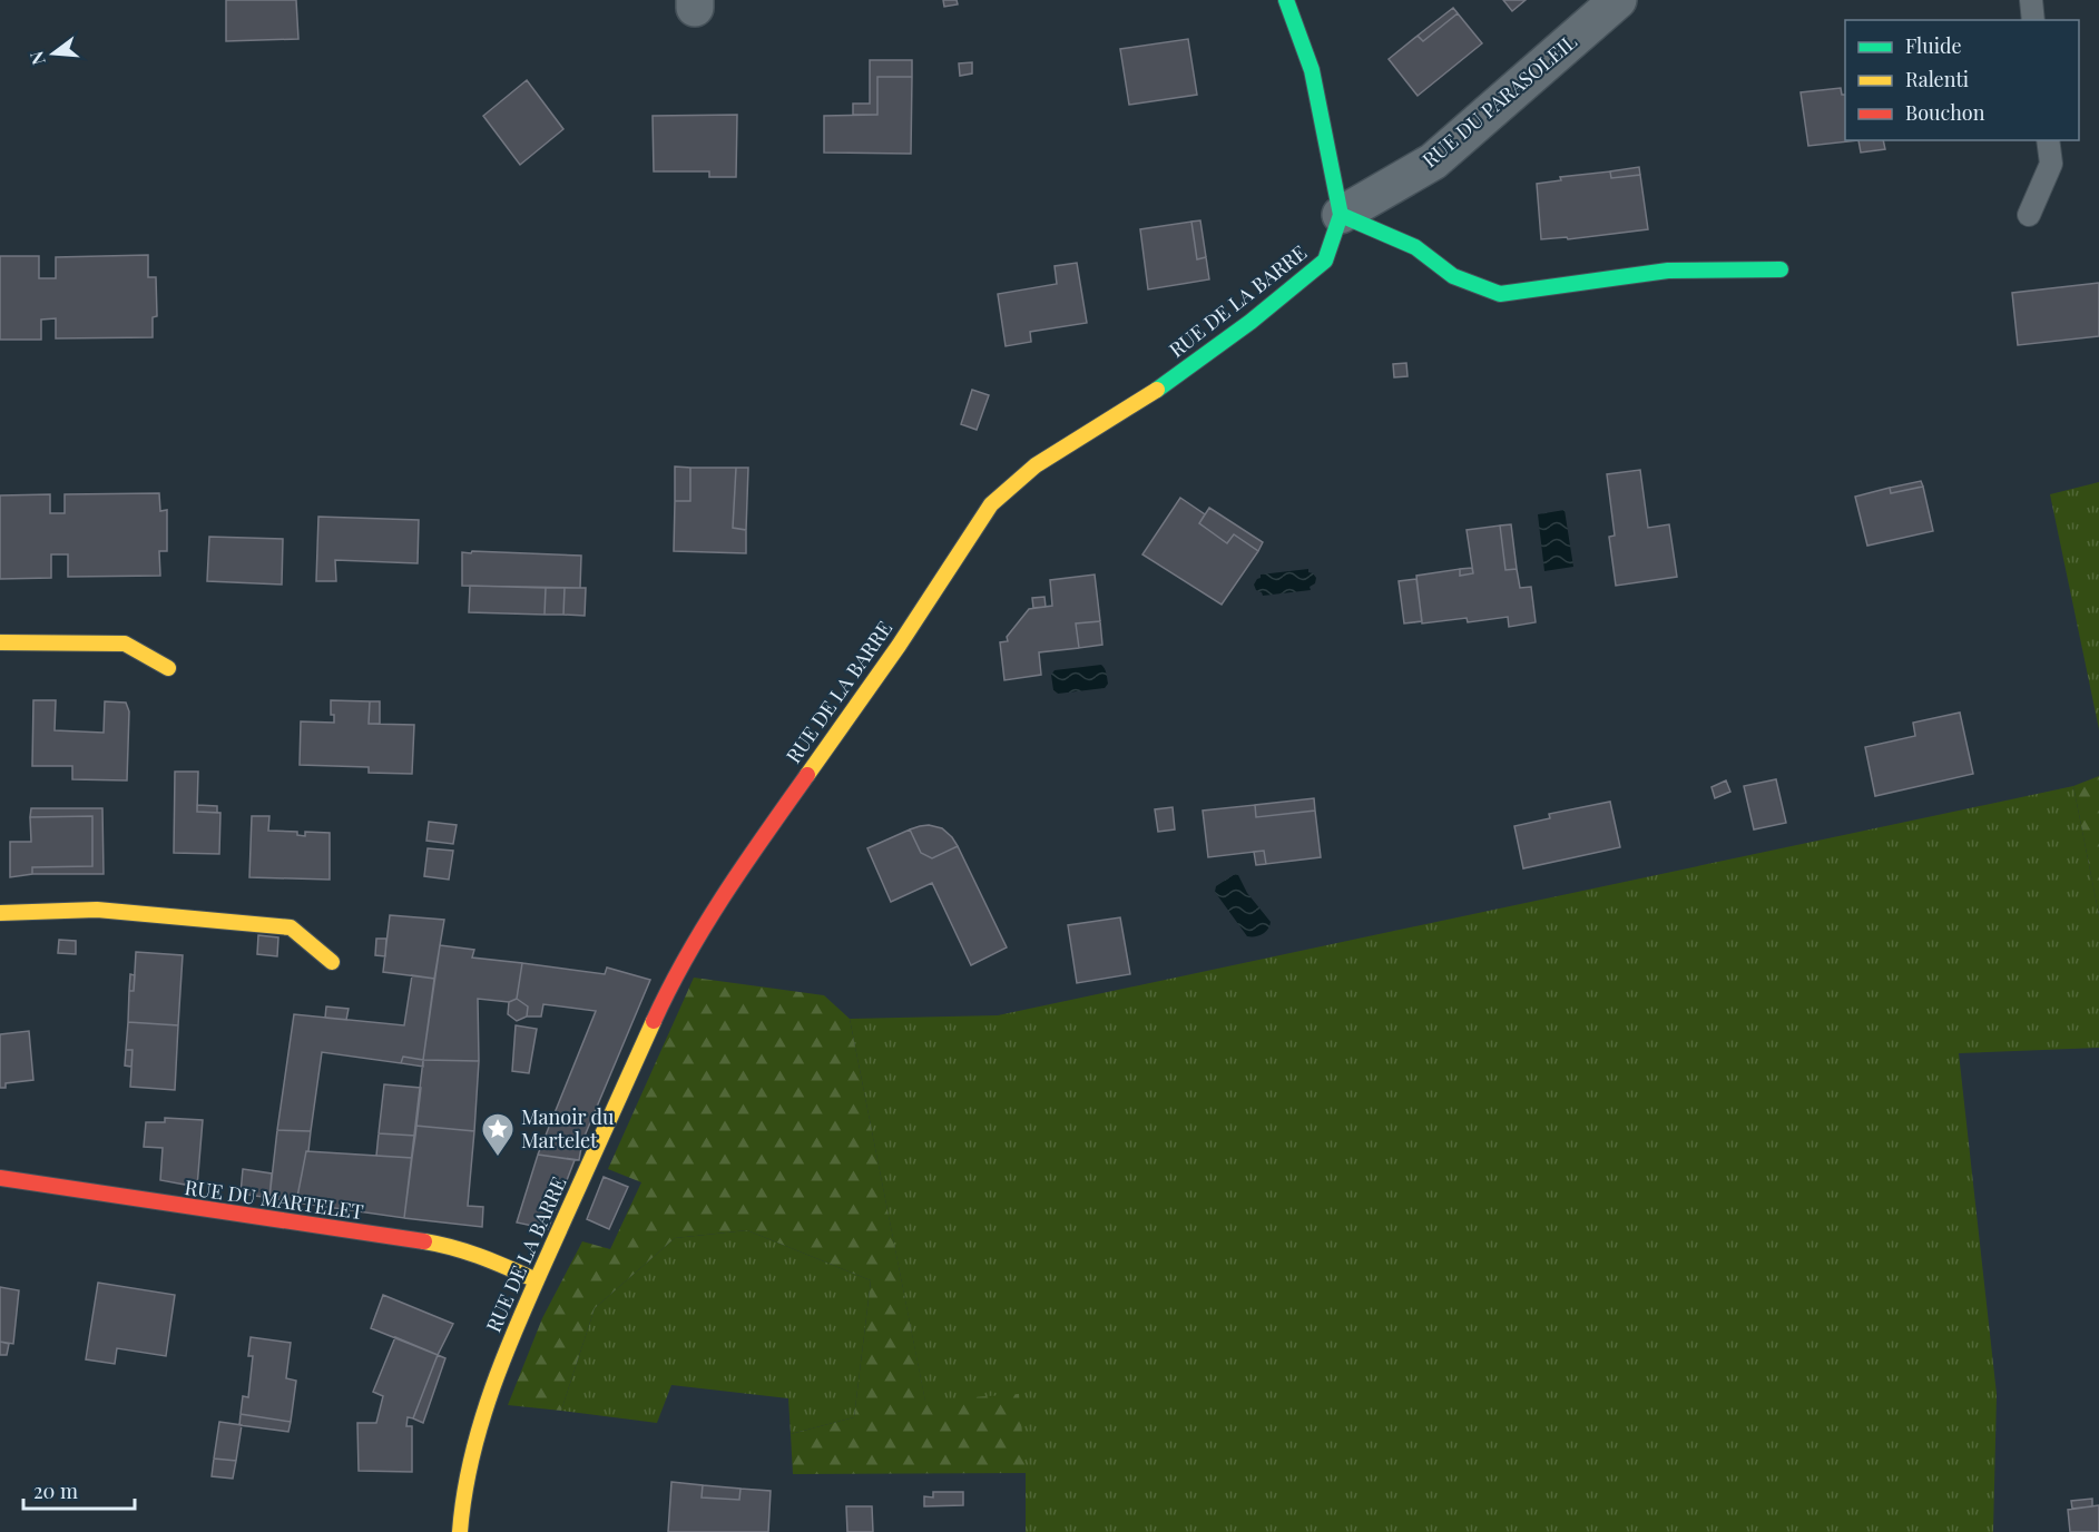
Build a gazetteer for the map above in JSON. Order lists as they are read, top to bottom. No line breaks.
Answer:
{"streets":{"street":["RUE DU PARASOLEIL","RUE DE LA BARRE","RUE DU MARTELET"]},"crossings":[["RUE DU PARASOLEIL","RUE DE LA BARRE"],["RUE DE LA BARRE","RUE DU MARTELET"]],"places":{"place":["Manoir du Martelet"]},"legend":["Fluide","Ralenti","Bouchon"],"scale_bar":"20 m","north":"left"}
